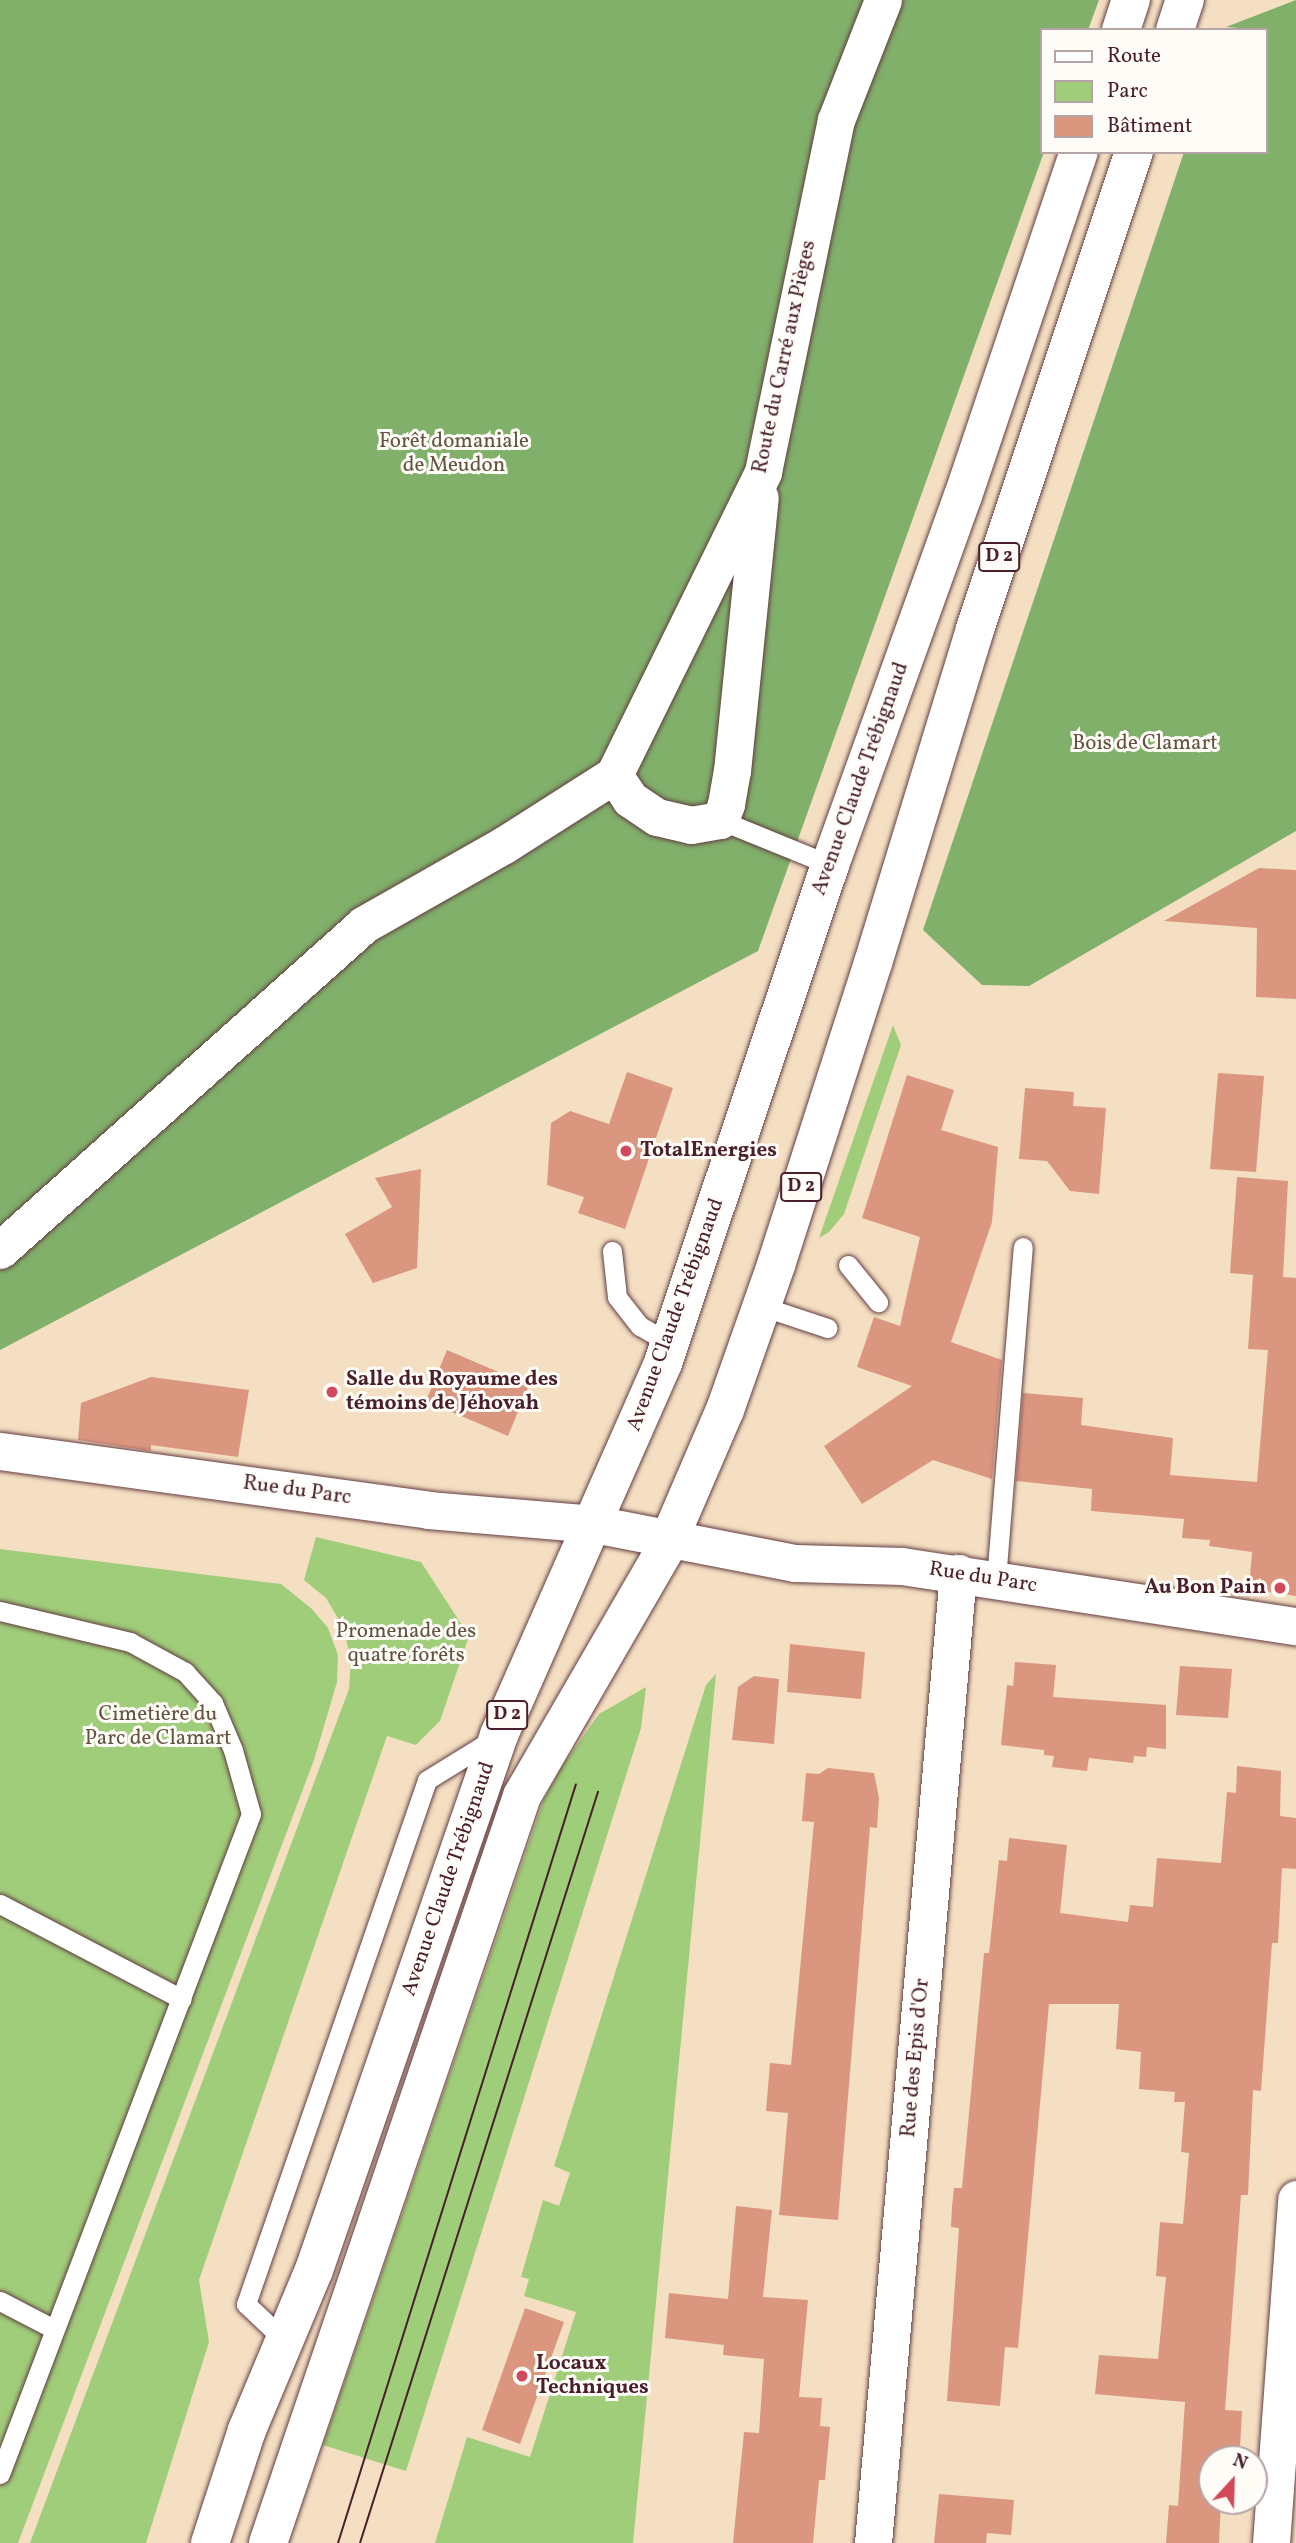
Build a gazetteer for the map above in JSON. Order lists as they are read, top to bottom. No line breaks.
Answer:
{"streets":{"main road":["D 2","Avenue Claude Trébignaud"],"street":["Route du Carré aux Pièges","Rue du Parc","Rue des Epis d'Or"]},"crossings":[["D 2","Rue du Parc"],["Avenue Claude Trébignaud","Rue du Parc"],["Rue du Parc","Rue des Epis d'Or"]],"parks":["Forêt domaniale de Meudon","Bois de Clamart","Promenade des quatre forêts","Cimetière du Parc de Clamart"],"places":["TotalEnergies","Salle du Royaume des témoins de Jéhovah","Au Bon Pain","Locaux Techniques"],"legend":["Route","Parc","Bâtiment"],"north":"top"}
